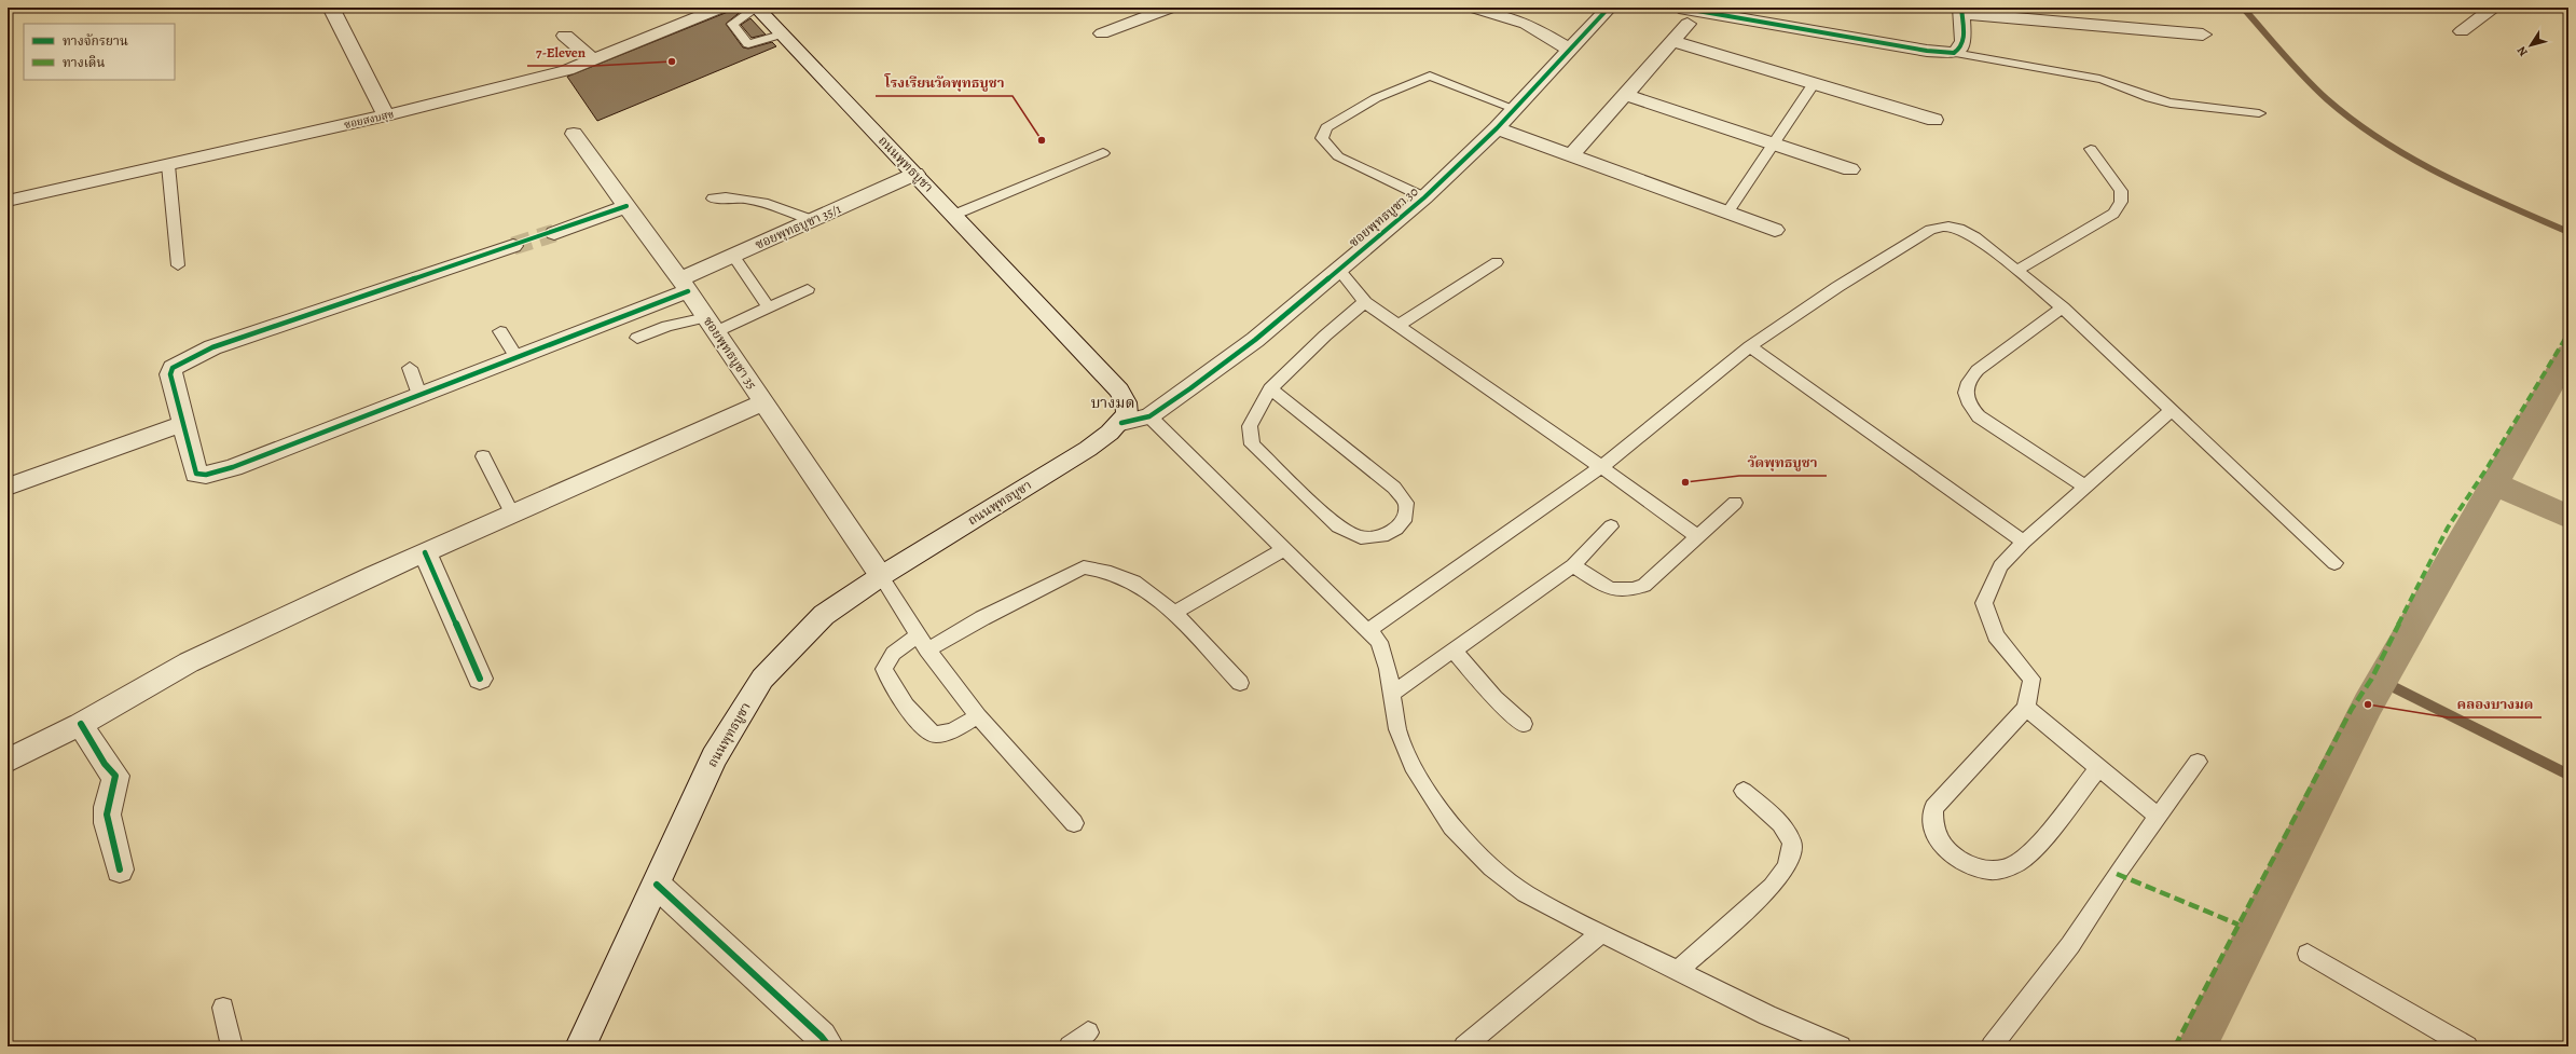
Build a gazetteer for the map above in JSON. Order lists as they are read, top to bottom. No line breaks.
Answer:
{"streets":{"street":["ซอยสงบสุข","ถนนพุทธบูชา","ซอยพุทธบูชา 30","ซอยพุทธบูชา 35/1","ซอยพุทธบูชา 35"]},"crossings":[["ถนนพุทธบูชา","ซอยพุทธบูชา 35/1"],["ถนนพุทธบูชา","ซอยพุทธบูชา 35"],["ซอยพุทธบูชา 35/1","ซอยพุทธบูชา 35"]],"districts":["บางมด"],"places":["7-Eleven","โรงเรียนวัดพุทธบูชา","วัดพุทธบูชา","คลองบางมด"],"legend":["ทางจักรยาน","ทางเดิน"],"north":"bottom left"}
